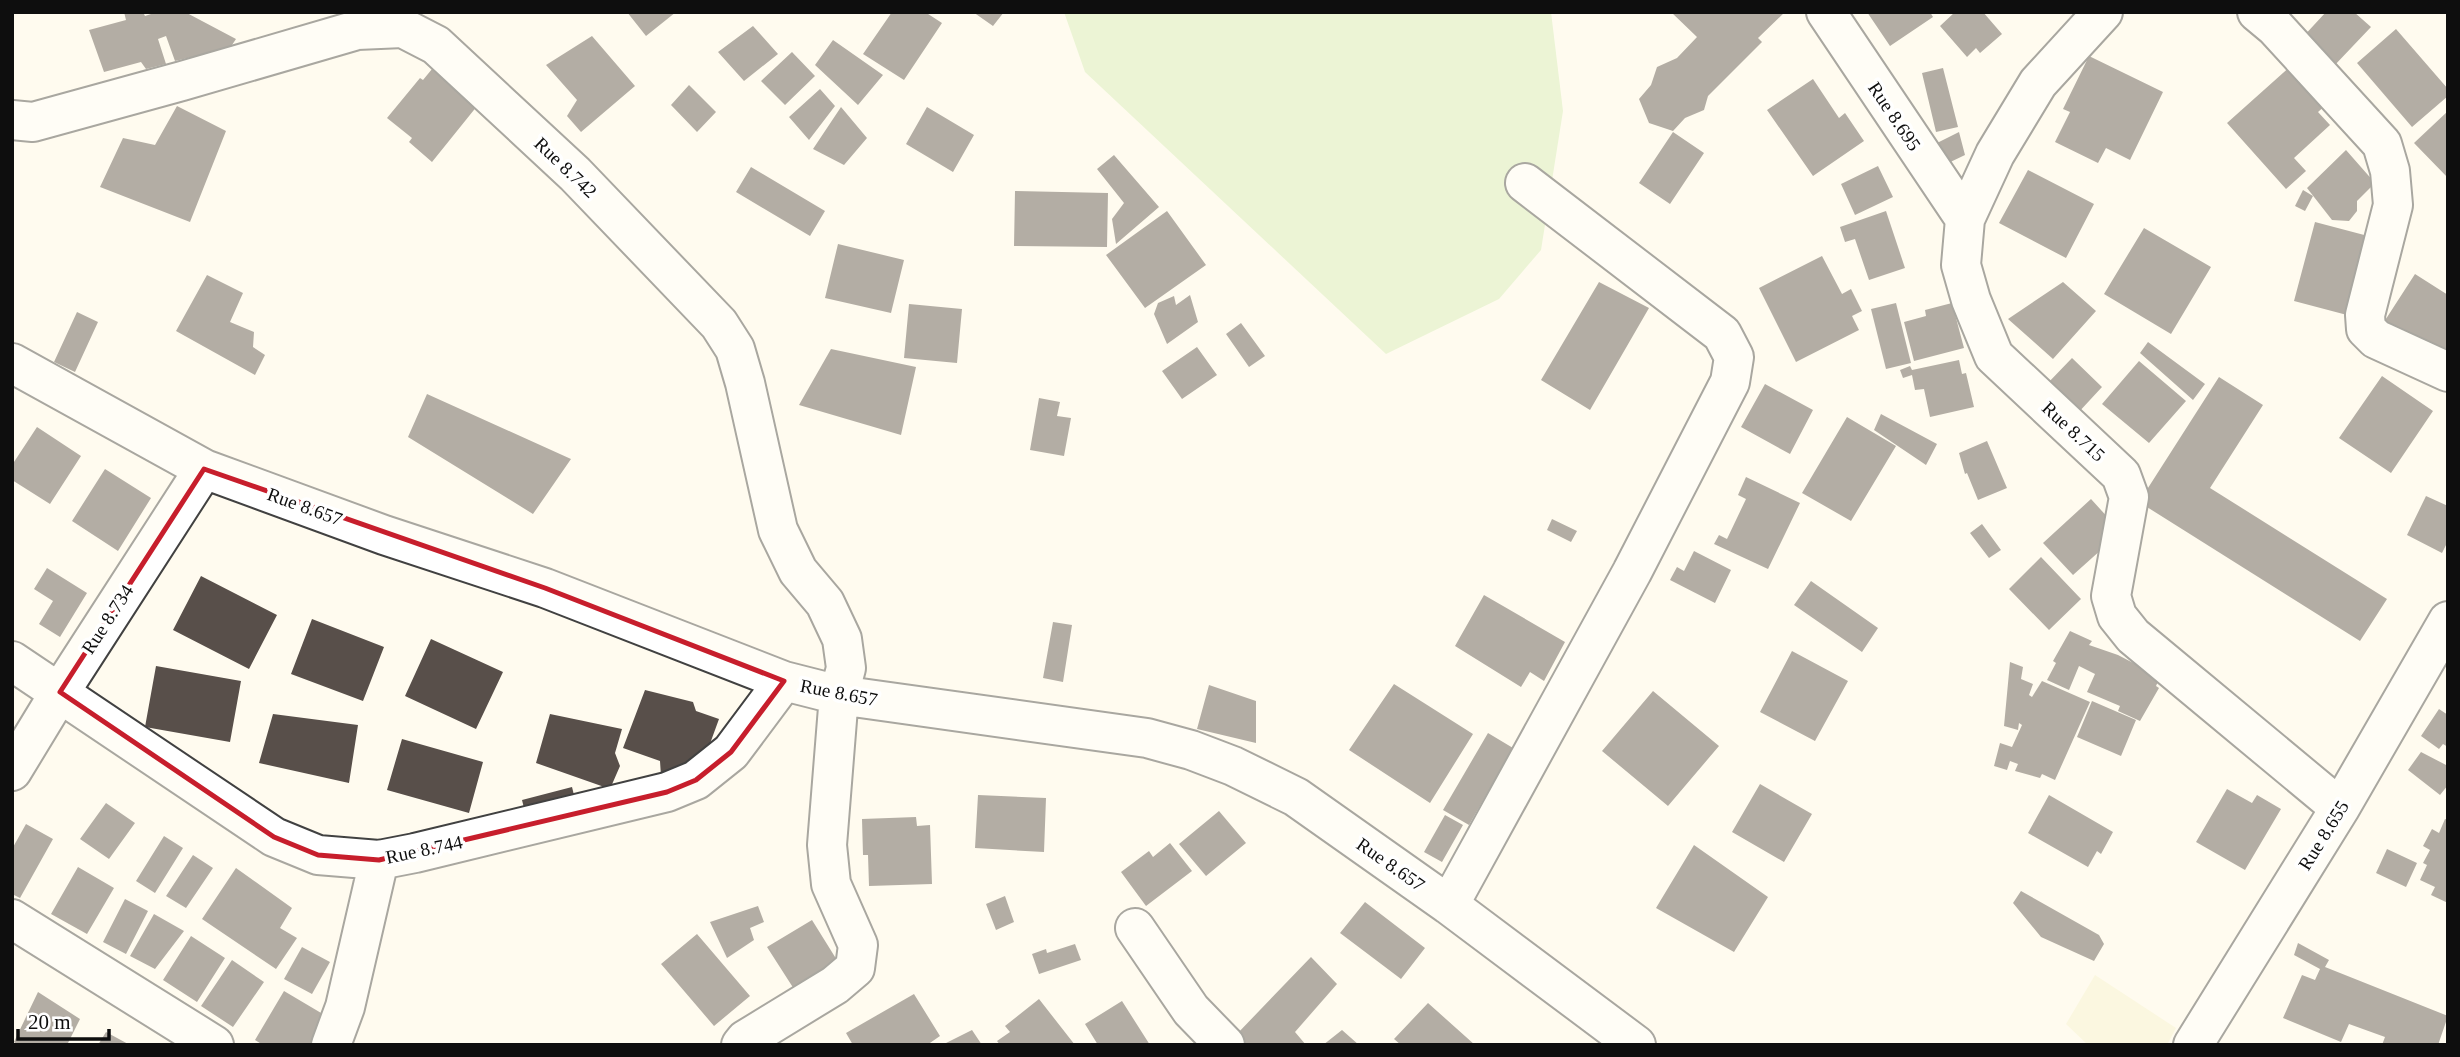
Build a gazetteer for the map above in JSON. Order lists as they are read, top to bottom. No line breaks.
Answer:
{"streets":{"street":["Rue 8.695","Rue 8.742","Rue 8.715","Rue 8.657","Rue 8.734","Rue 8.655","Rue 8.744"]},"crossings":[["Rue 8.695","Rue 8.715"],["Rue 8.742","Rue 8.657"],["Rue 8.715","Rue 8.655"],["Rue 8.657","Rue 8.734"],["Rue 8.657","Rue 8.744"],["Rue 8.734","Rue 8.744"]],"scale_bar":"20 m"}
